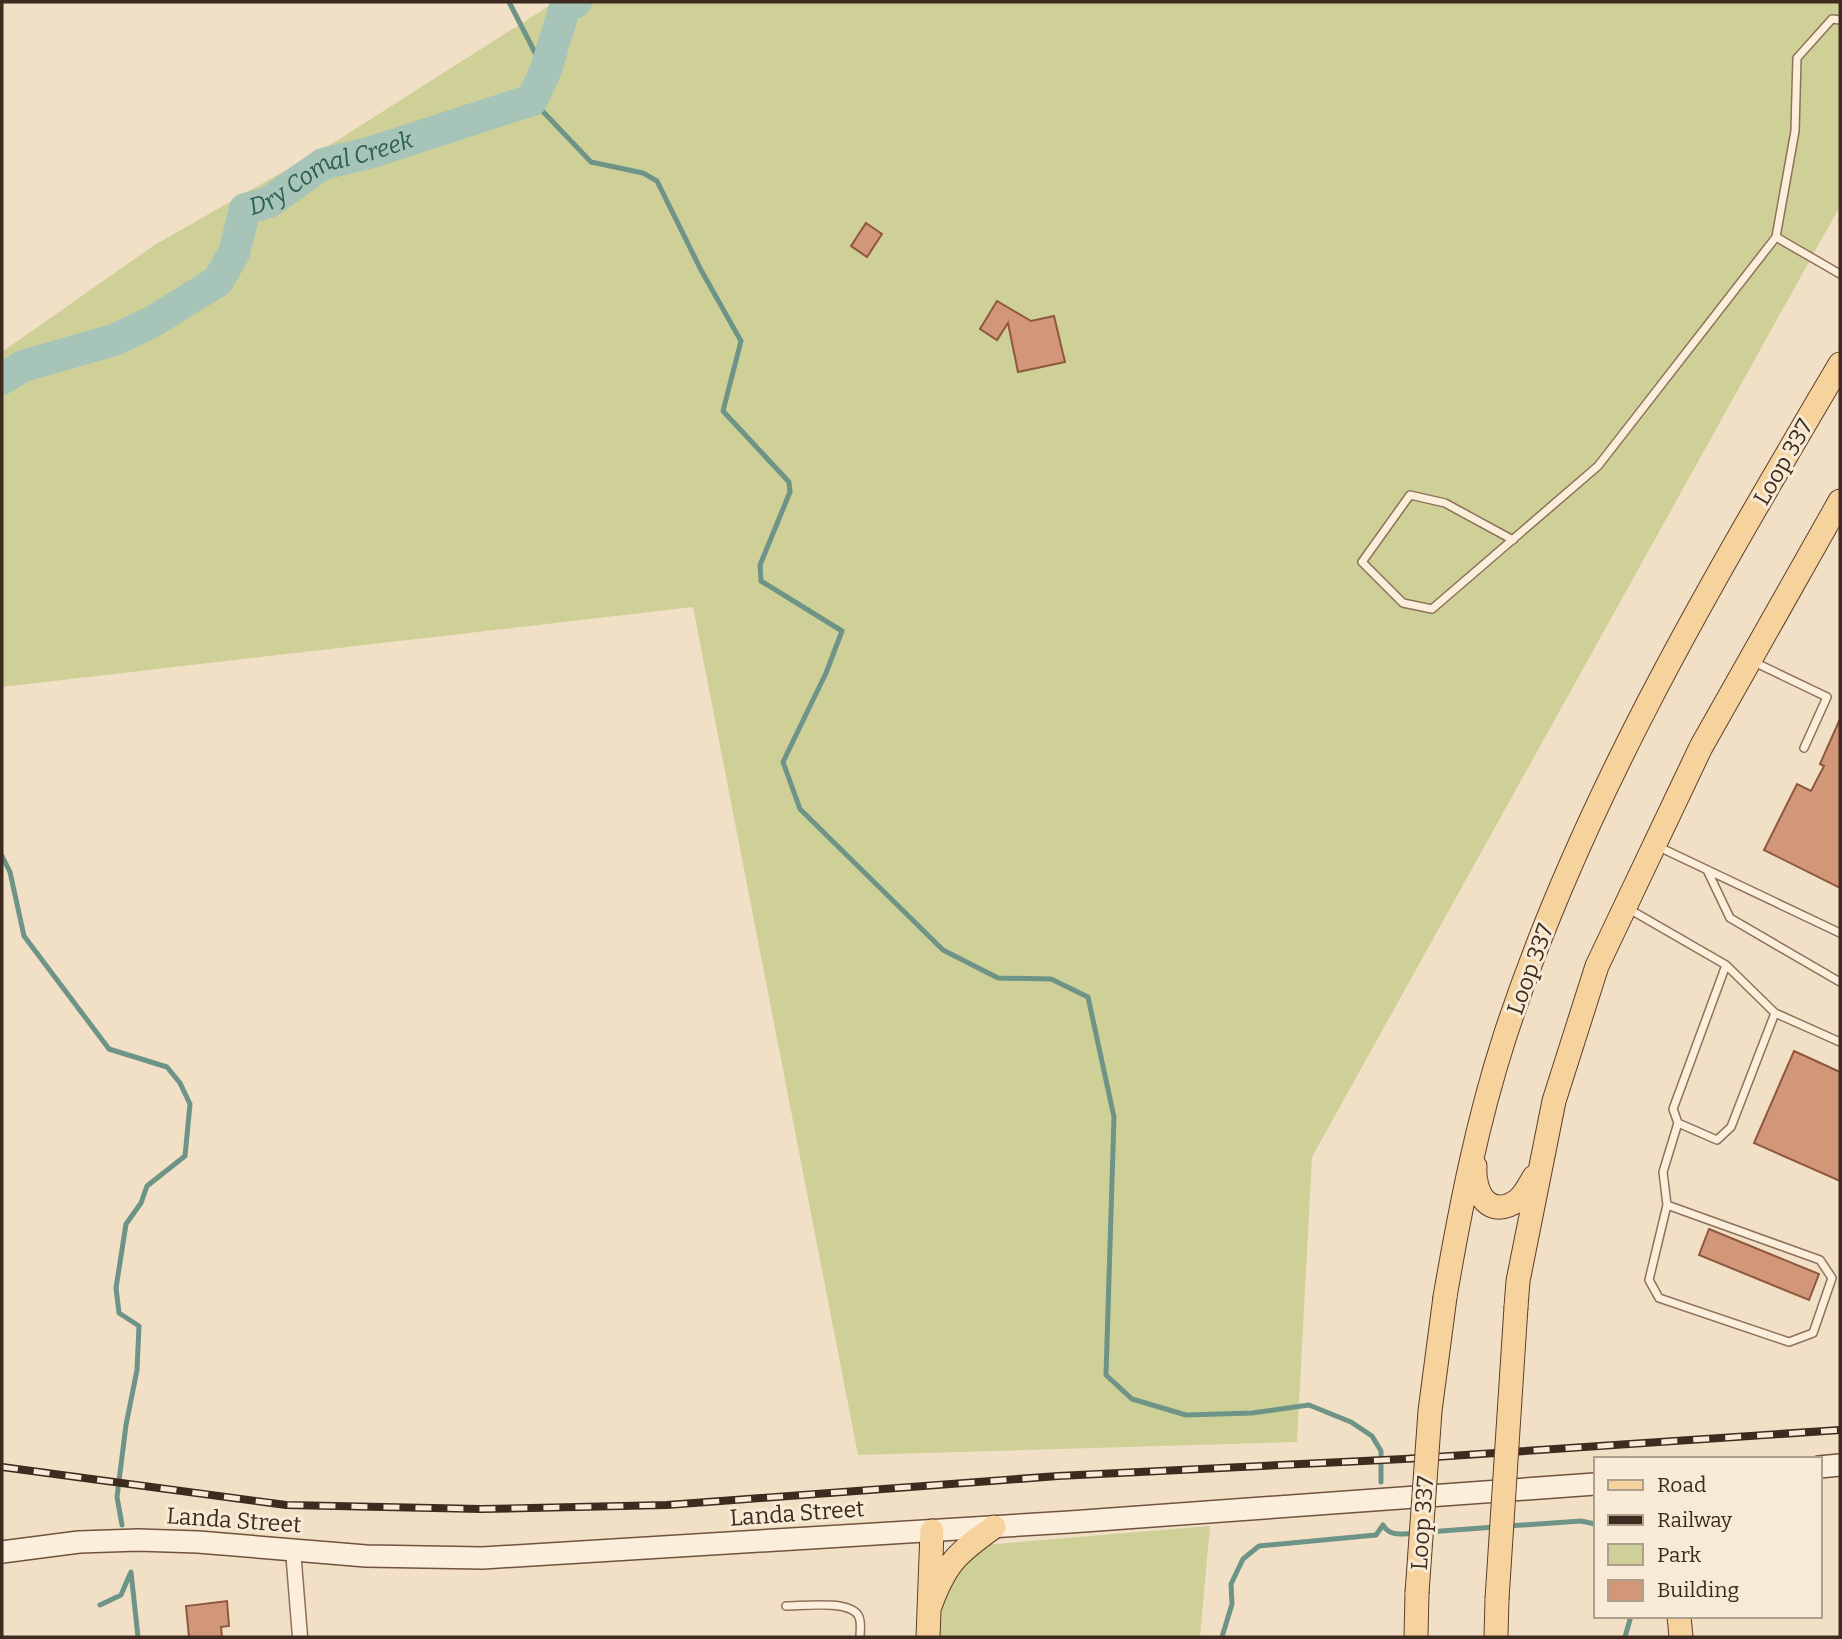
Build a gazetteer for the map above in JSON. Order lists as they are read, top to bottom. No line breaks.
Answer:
{"streets":{"main road":["Loop 337"],"street":["Landa Street"]},"water":["Dry Comal Creek"],"legend":["Road","Railway","Park","Building"]}
